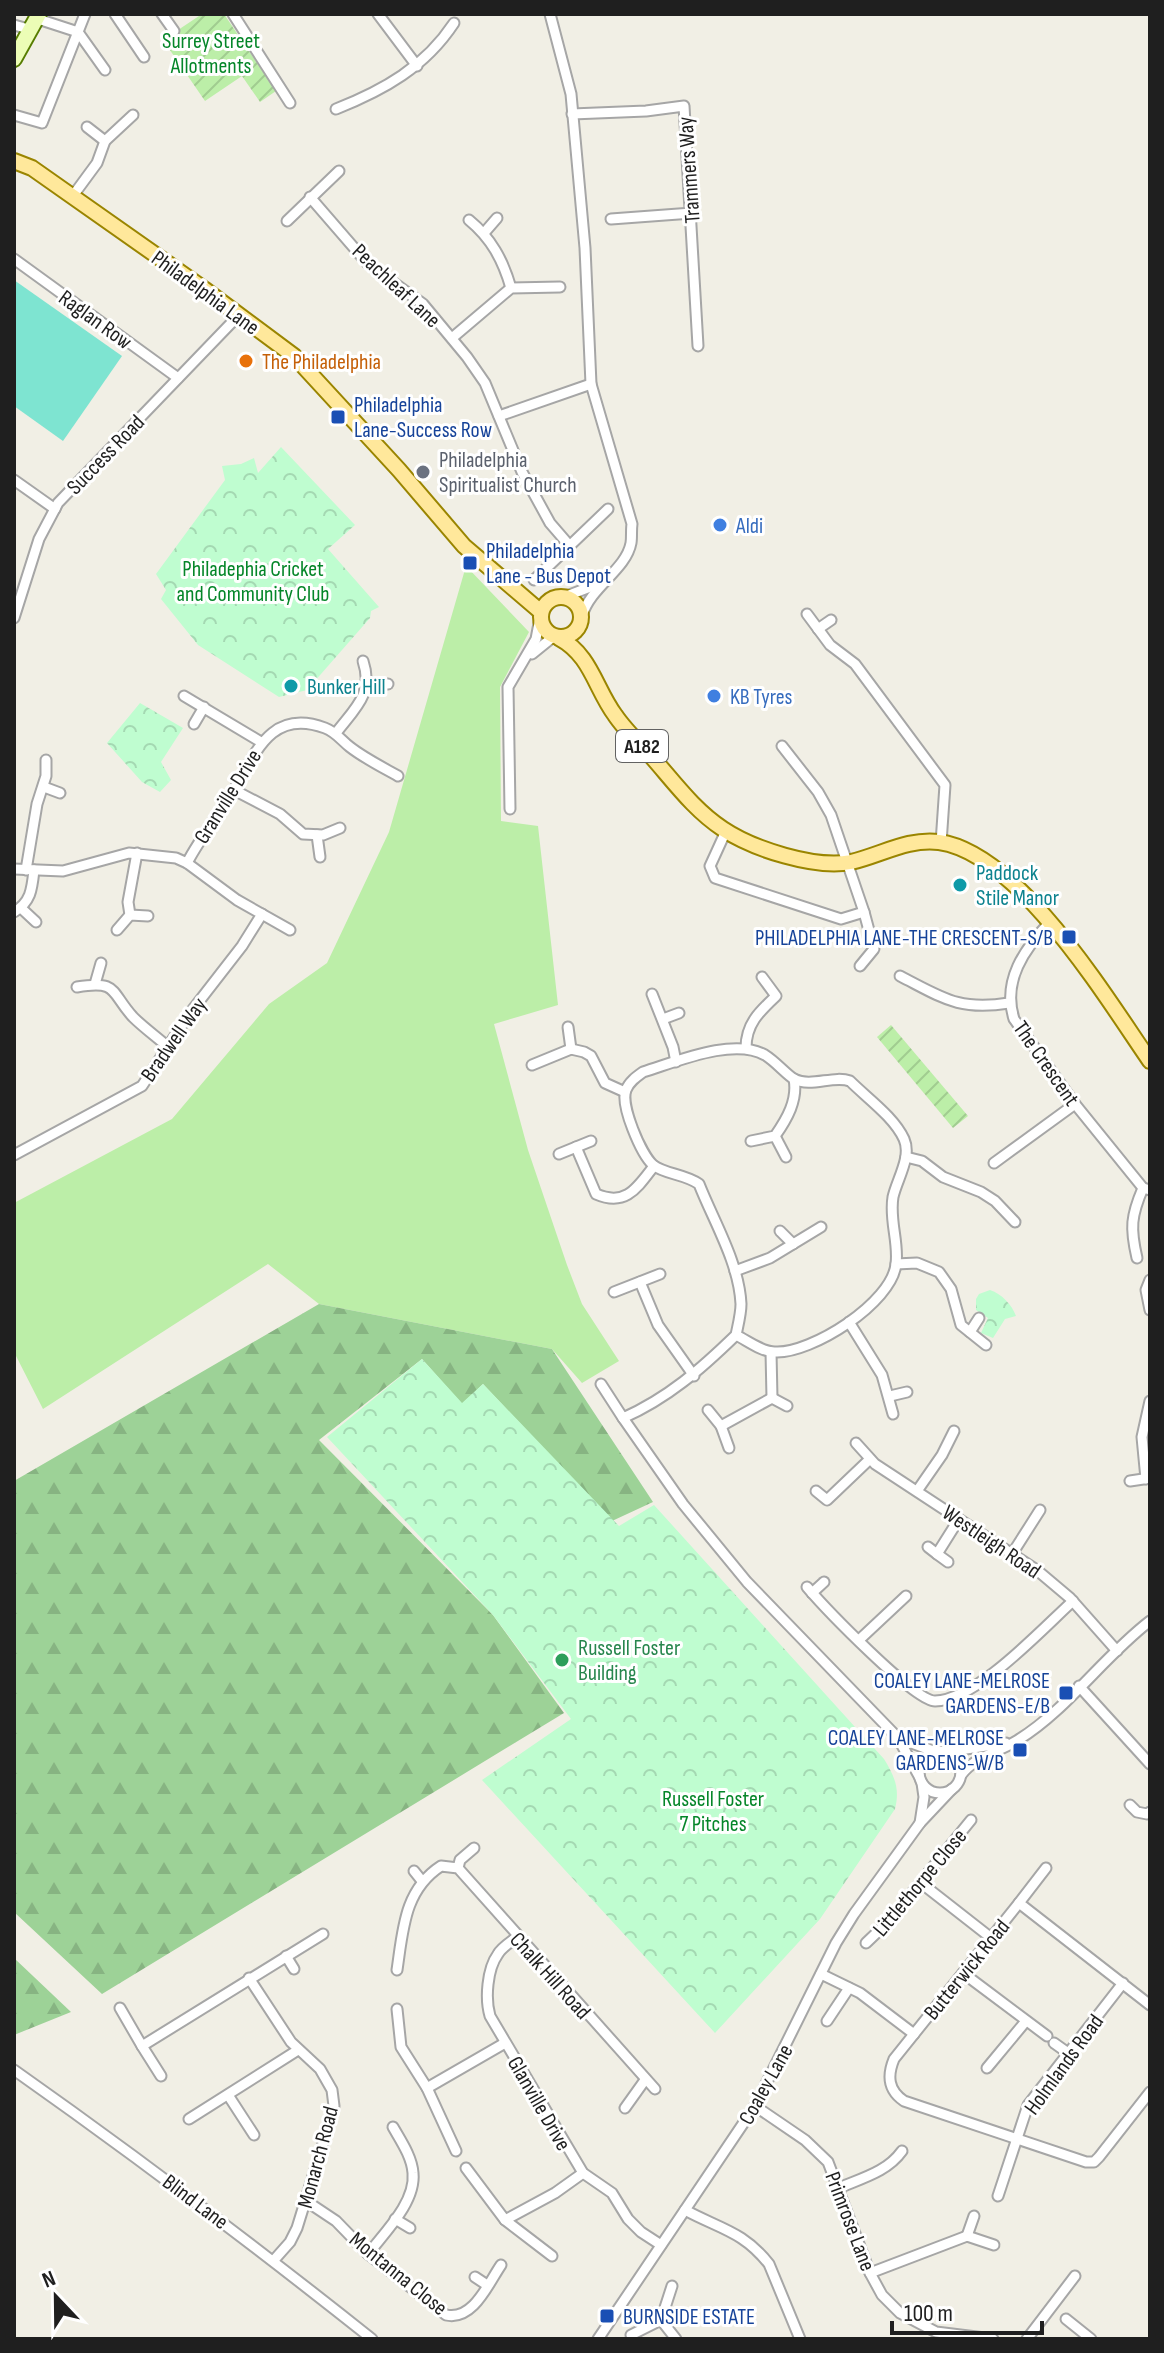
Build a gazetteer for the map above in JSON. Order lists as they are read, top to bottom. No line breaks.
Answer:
{"streets":{"main road":["Philadelphia Lane","A182"],"street":["Trammers Way","Peachleaf Lane","Raglan Row","Success Road","Granville Drive","Bradwell Way","The Crescent","Westleigh Road","Littlethorpe Close","Butterwick Road","Chalk Hill Road","Holmlands Road","Coaley Lane","Glanville Drive","Monarch Road","Blind Lane","Primrose Lane","Montanna Close"]},"crossings":[["Philadelphia Lane","Success Road"],["Philadelphia Lane","The Crescent"],["Raglan Row","Success Road"],["Butterwick Road","Holmlands Road"],["Butterwick Road","Coaley Lane"],["Chalk Hill Road","Glanville Drive"],["Coaley Lane","Glanville Drive"],["Coaley Lane","Primrose Lane"],["Monarch Road","Blind Lane"],["Monarch Road","Montanna Close"]],"parks":["Surrey Street Allotments","Philadephia Cricket and Community Club","Russell Foster 7 Pitches"],"places":{"other":["The Philadelphia","Philadelphia Spiritualist Church","Aldi","Bunker Hill","KB Tyres","Paddock Stile Manor","Russell Foster Building"],"transit":["Philadelphia Lane-Success Row","Philadelphia Lane - Bus Depot","PHILADELPHIA LANE-THE CRESCENT-S/B","COALEY LANE-MELROSE GARDENS-E/B","COALEY LANE-MELROSE GARDENS-W/B","BURNSIDE ESTATE"]},"scale_bar":"100 m","north":"top"}
